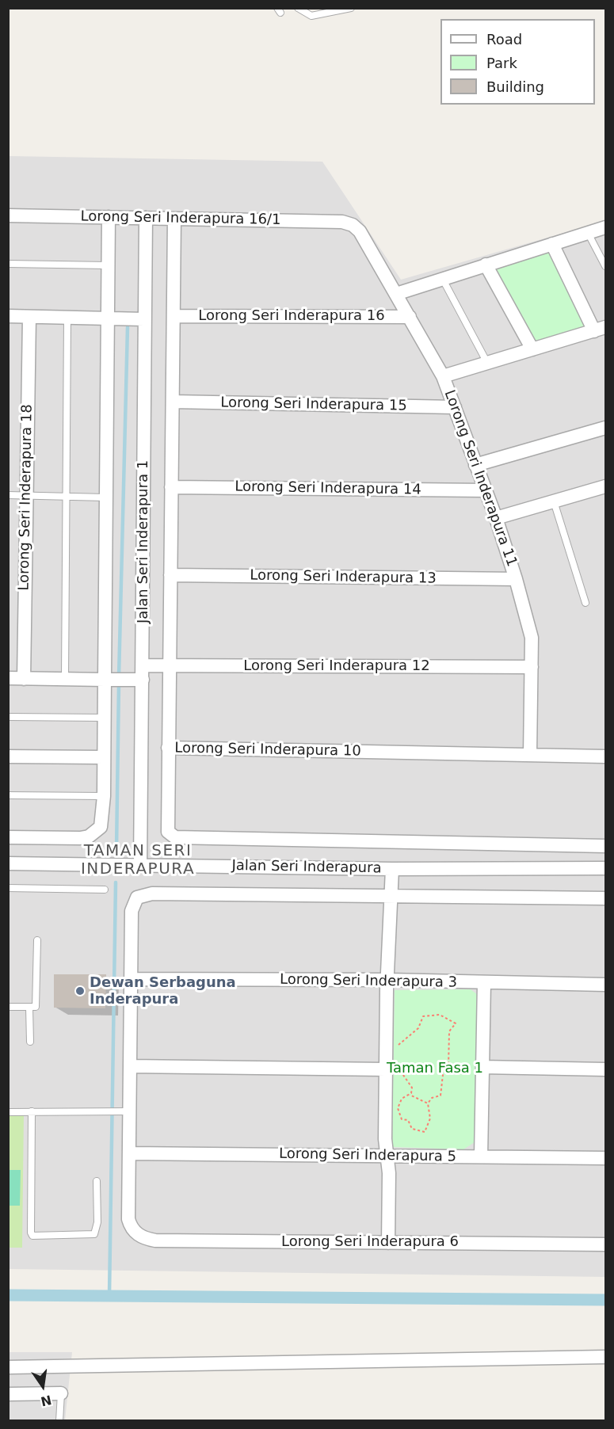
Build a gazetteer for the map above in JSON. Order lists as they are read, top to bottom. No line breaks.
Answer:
{"streets":{"street":["Lorong Seri Inderapura 16/1","Lorong Seri Inderapura 16","Lorong Seri Inderapura 15","Lorong Seri Inderapura 11","Lorong Seri Inderapura 14","Lorong Seri Inderapura 18","Jalan Seri Inderapura 1","Lorong Seri Inderapura 13","Lorong Seri Inderapura 12","Lorong Seri Inderapura 10","Jalan Seri Inderapura","Lorong Seri Inderapura 3","Lorong Seri Inderapura 5","Lorong Seri Inderapura 6"]},"crossings":[["Lorong Seri Inderapura 16/1","Lorong Seri Inderapura 11"],["Lorong Seri Inderapura 16/1","Jalan Seri Inderapura 1"],["Lorong Seri Inderapura 16","Lorong Seri Inderapura 11"],["Lorong Seri Inderapura 15","Lorong Seri Inderapura 11"],["Lorong Seri Inderapura 11","Lorong Seri Inderapura 14"],["Lorong Seri Inderapura 11","Lorong Seri Inderapura 13"],["Lorong Seri Inderapura 11","Lorong Seri Inderapura 12"],["Lorong Seri Inderapura 11","Lorong Seri Inderapura 10"],["Jalan Seri Inderapura 1","Lorong Seri Inderapura 12"],["Jalan Seri Inderapura 1","Jalan Seri Inderapura"],["Lorong Seri Inderapura 5","Lorong Seri Inderapura 6"]],"districts":["TAMAN SERI INDERAPURA"],"parks":["Taman Fasa 1"],"places":["Dewan Serbaguna Inderapura"],"legend":["Road","Park","Building"],"north":"bottom"}
